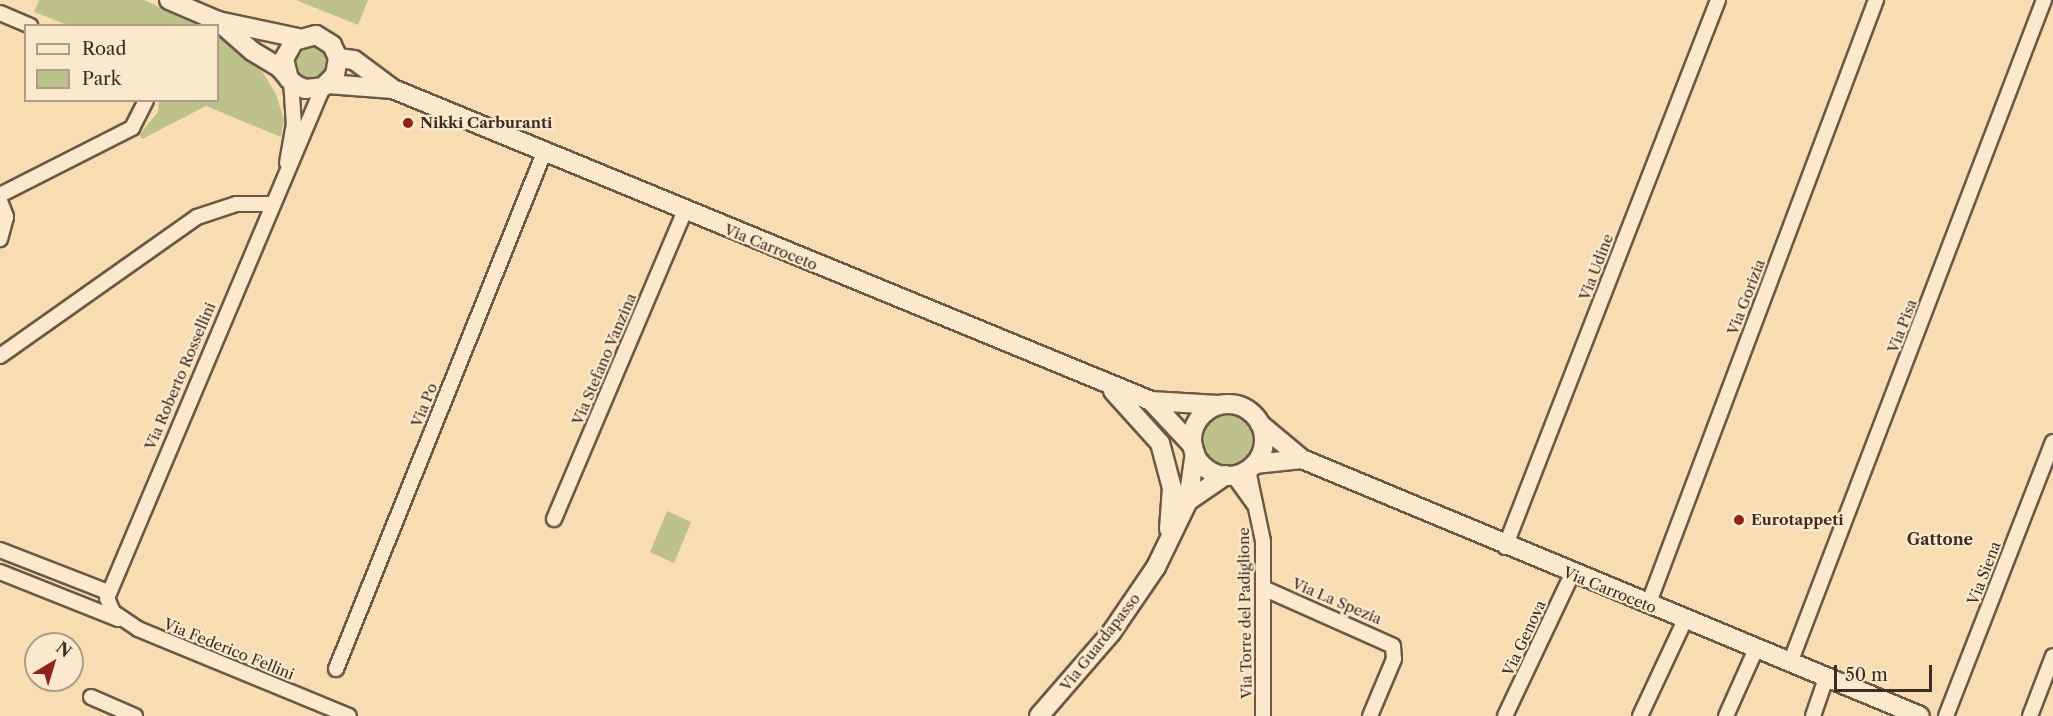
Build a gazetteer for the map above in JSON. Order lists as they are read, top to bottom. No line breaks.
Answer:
{"streets":{"street":["Via Carroceto","Via Udine","Via Gorizia","Via Pisa","Via Stefano Vanzina","Via Roberto Rossellini","Via Po","Via Siena","Via La Spezia","Via Torre del Padiglione","Via Genova","Via Guardapasso","Via Federico Fellini"]},"crossings":[["Via Carroceto","Via Udine"],["Via Carroceto","Via Gorizia"],["Via Carroceto","Via Pisa"],["Via Carroceto","Via Stefano Vanzina"],["Via Carroceto","Via Roberto Rossellini"],["Via Carroceto","Via Po"],["Via Carroceto","Via Torre del Padiglione"],["Via Carroceto","Via Genova"],["Via Carroceto","Via Guardapasso"],["Via Roberto Rossellini","Via Federico Fellini"],["Via La Spezia","Via Torre del Padiglione"],["Via Torre del Padiglione","Via Guardapasso"]],"districts":["Gattone"],"places":["Nikki Carburanti","Eurotappeti"],"legend":["Road","Park"],"scale_bar":"50 m","north":"top right"}
